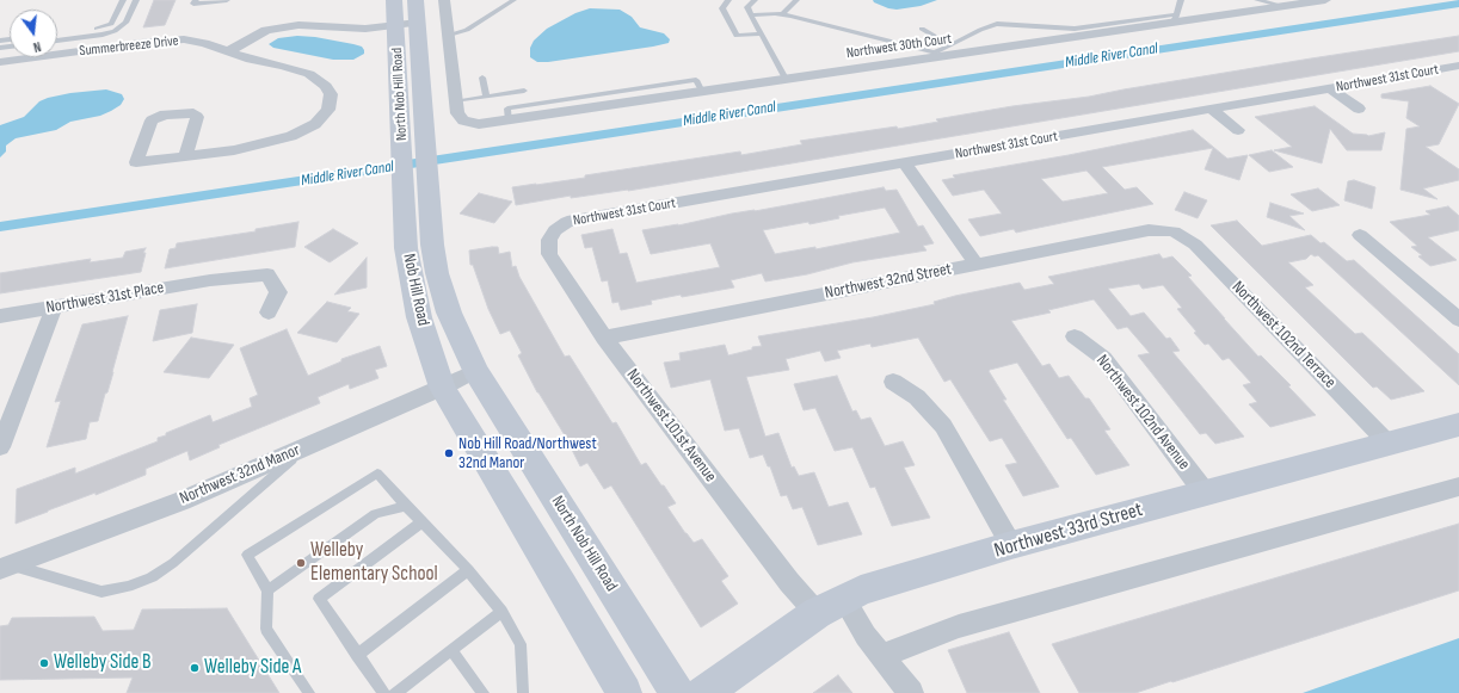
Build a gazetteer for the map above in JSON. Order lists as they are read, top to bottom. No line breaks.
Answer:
{"streets":{"main road":["North Nob Hill Road","Nob Hill Road","Northwest 33rd Street"],"street":["Summerbreeze Drive","Northwest 30th Court","Northwest 31st Court","Northwest 32nd Street","Northwest 31st Place","Northwest 102nd Terrace","Northwest 102nd Avenue","Northwest 101st Avenue","Northwest 32nd Manor"]},"crossings":[["Northwest 31st Court","Northwest 101st Avenue"],["North Nob Hill Road","Nob Hill Road"],["North Nob Hill Road","Northwest 32nd Manor"],["Northwest 32nd Street","Northwest 102nd Terrace"],["Northwest 32nd Street","Northwest 101st Avenue"],["Nob Hill Road","Northwest 32nd Manor"],["Northwest 102nd Terrace","Northwest 33rd Street"],["Northwest 102nd Avenue","Northwest 33rd Street"],["Northwest 101st Avenue","Northwest 33rd Street"]],"water":["Middle River Canal"],"places":["Nob Hill Road/Northwest 32nd Manor","Welleby Elementary School","Welleby Side B","Welleby Side A"],"north":"bottom"}
